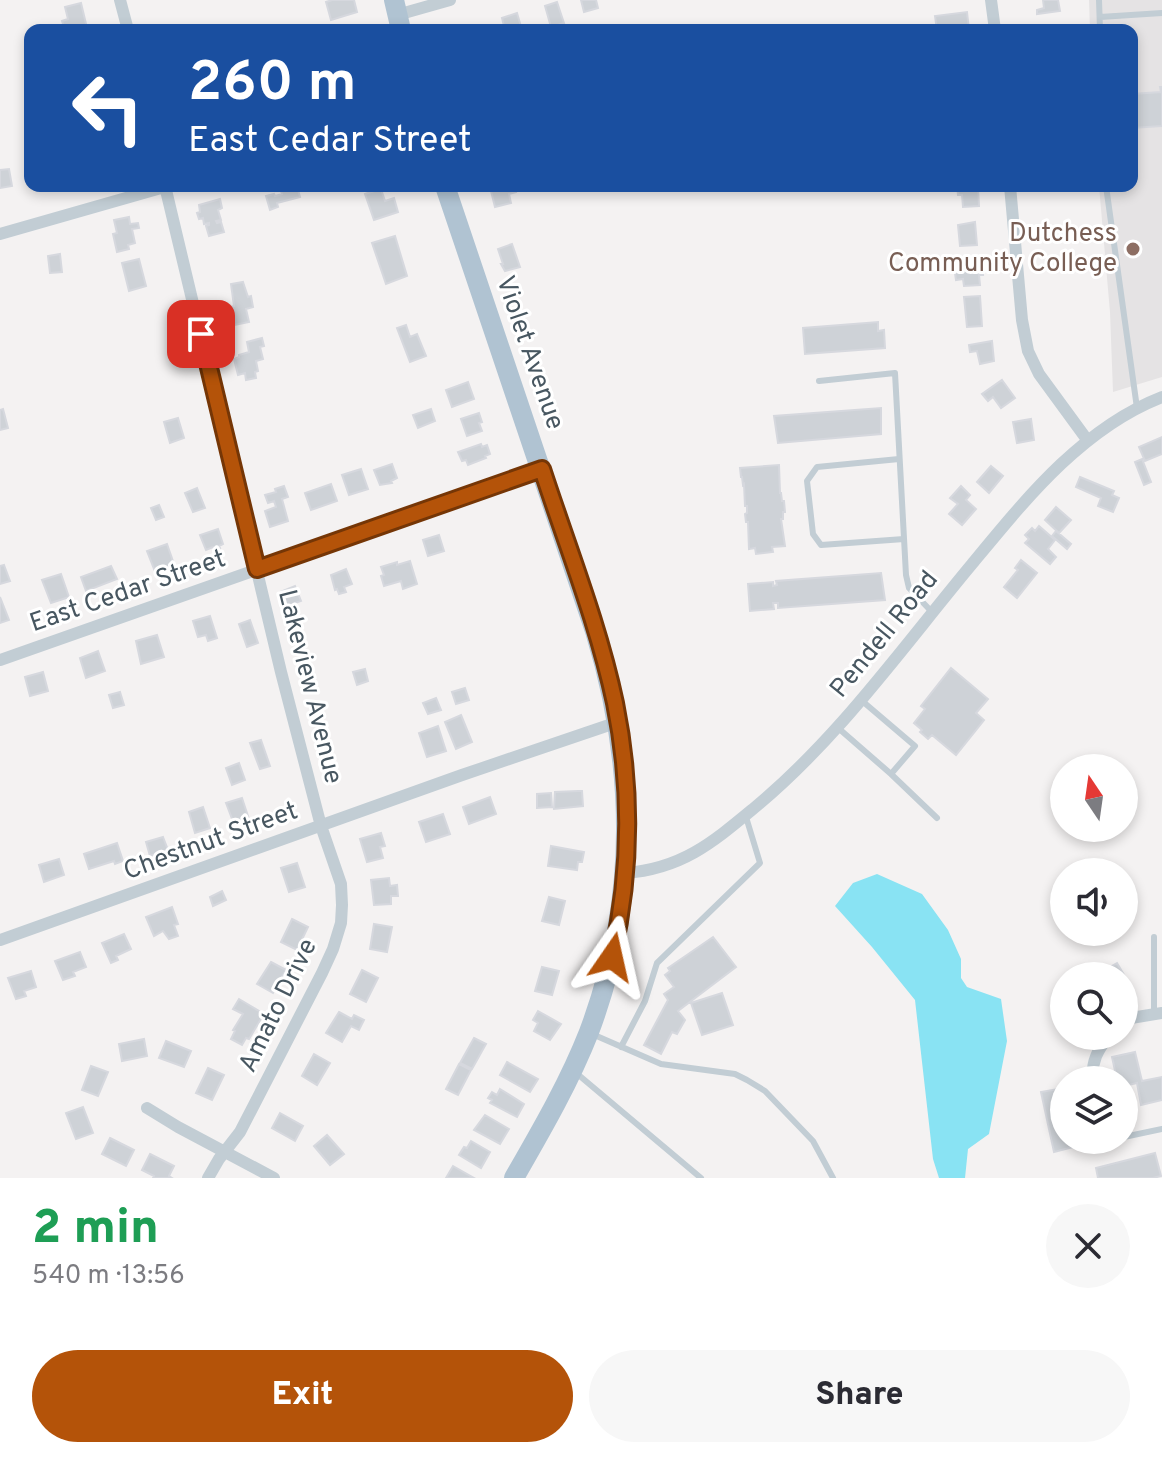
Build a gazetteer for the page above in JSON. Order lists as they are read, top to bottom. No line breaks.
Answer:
{"streets":{"main road":["Violet Avenue"],"street":["East Cedar Street","Pendell Road","Lakeview Avenue","Chestnut Street","Amato Drive"]},"crossings":[["Violet Avenue","East Cedar Street"],["Violet Avenue","Pendell Road"],["Violet Avenue","Chestnut Street"],["East Cedar Street","Lakeview Avenue"],["Lakeview Avenue","Chestnut Street"],["Lakeview Avenue","Amato Drive"],["Chestnut Street","Amato Drive"]],"places":["Dutchess Community College"],"north":"top","page":{"turn":["260 m","East Cedar Street"],"heading":["2 min","540 m · 13:56"],"buttons":["Exit","Share"]}}
